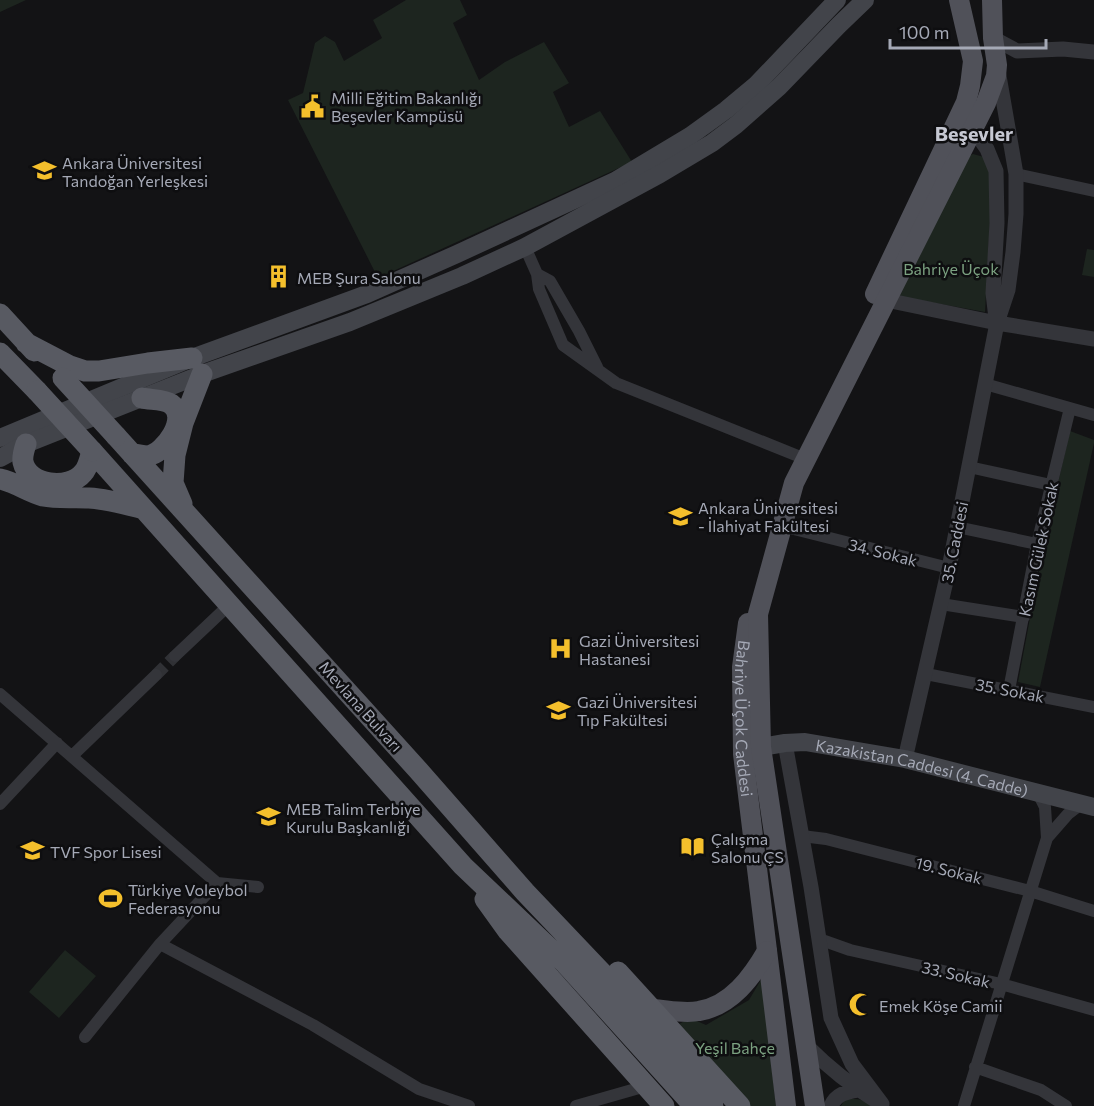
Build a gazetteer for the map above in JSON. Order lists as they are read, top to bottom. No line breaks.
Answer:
{"streets":{"highway":["Mevlana Bulvarı"],"main road":["Bahriye Üçok Caddesi","Kazakistan Caddesi (4. Cadde)"],"street":["35. Caddesi","Kasım Gülek Sokak","34. Sokak","35. Sokak","19. Sokak","33. Sokak"]},"crossings":[["35. Caddesi","34. Sokak"],["35. Caddesi","35. Sokak"],["35. Caddesi","Kazakistan Caddesi (4. Cadde)"],["Kasım Gülek Sokak","35. Sokak"],["34. Sokak","Bahriye Üçok Caddesi"],["Bahriye Üçok Caddesi","Kazakistan Caddesi (4. Cadde)"]],"districts":["Beşevler"],"parks":["Bahriye Üçok","Yeşil Bahçe"],"places":{"public building":["Milli Eğitim Bakanlığı Beşevler Kampüsü"],"school or university":["Ankara Üniversitesi Tandoğan Yerleşkesi","Ankara Üniversitesi - İlahiyat Fakültesi","Gazi Üniversitesi Tıp Fakültesi","MEB Talim Terbiye Kurulu Başkanlığı","TVF Spor Lisesi"],"building":["MEB Şura Salonu"],"hospital":["Gazi Üniversitesi Hastanesi"],"library":["Çalışma Salonu ÇS"],"sports":["Türkiye Voleybol Federasyonu"],"mosque":["Emek Köşe Camii"]},"scale_bar":"100 m"}
